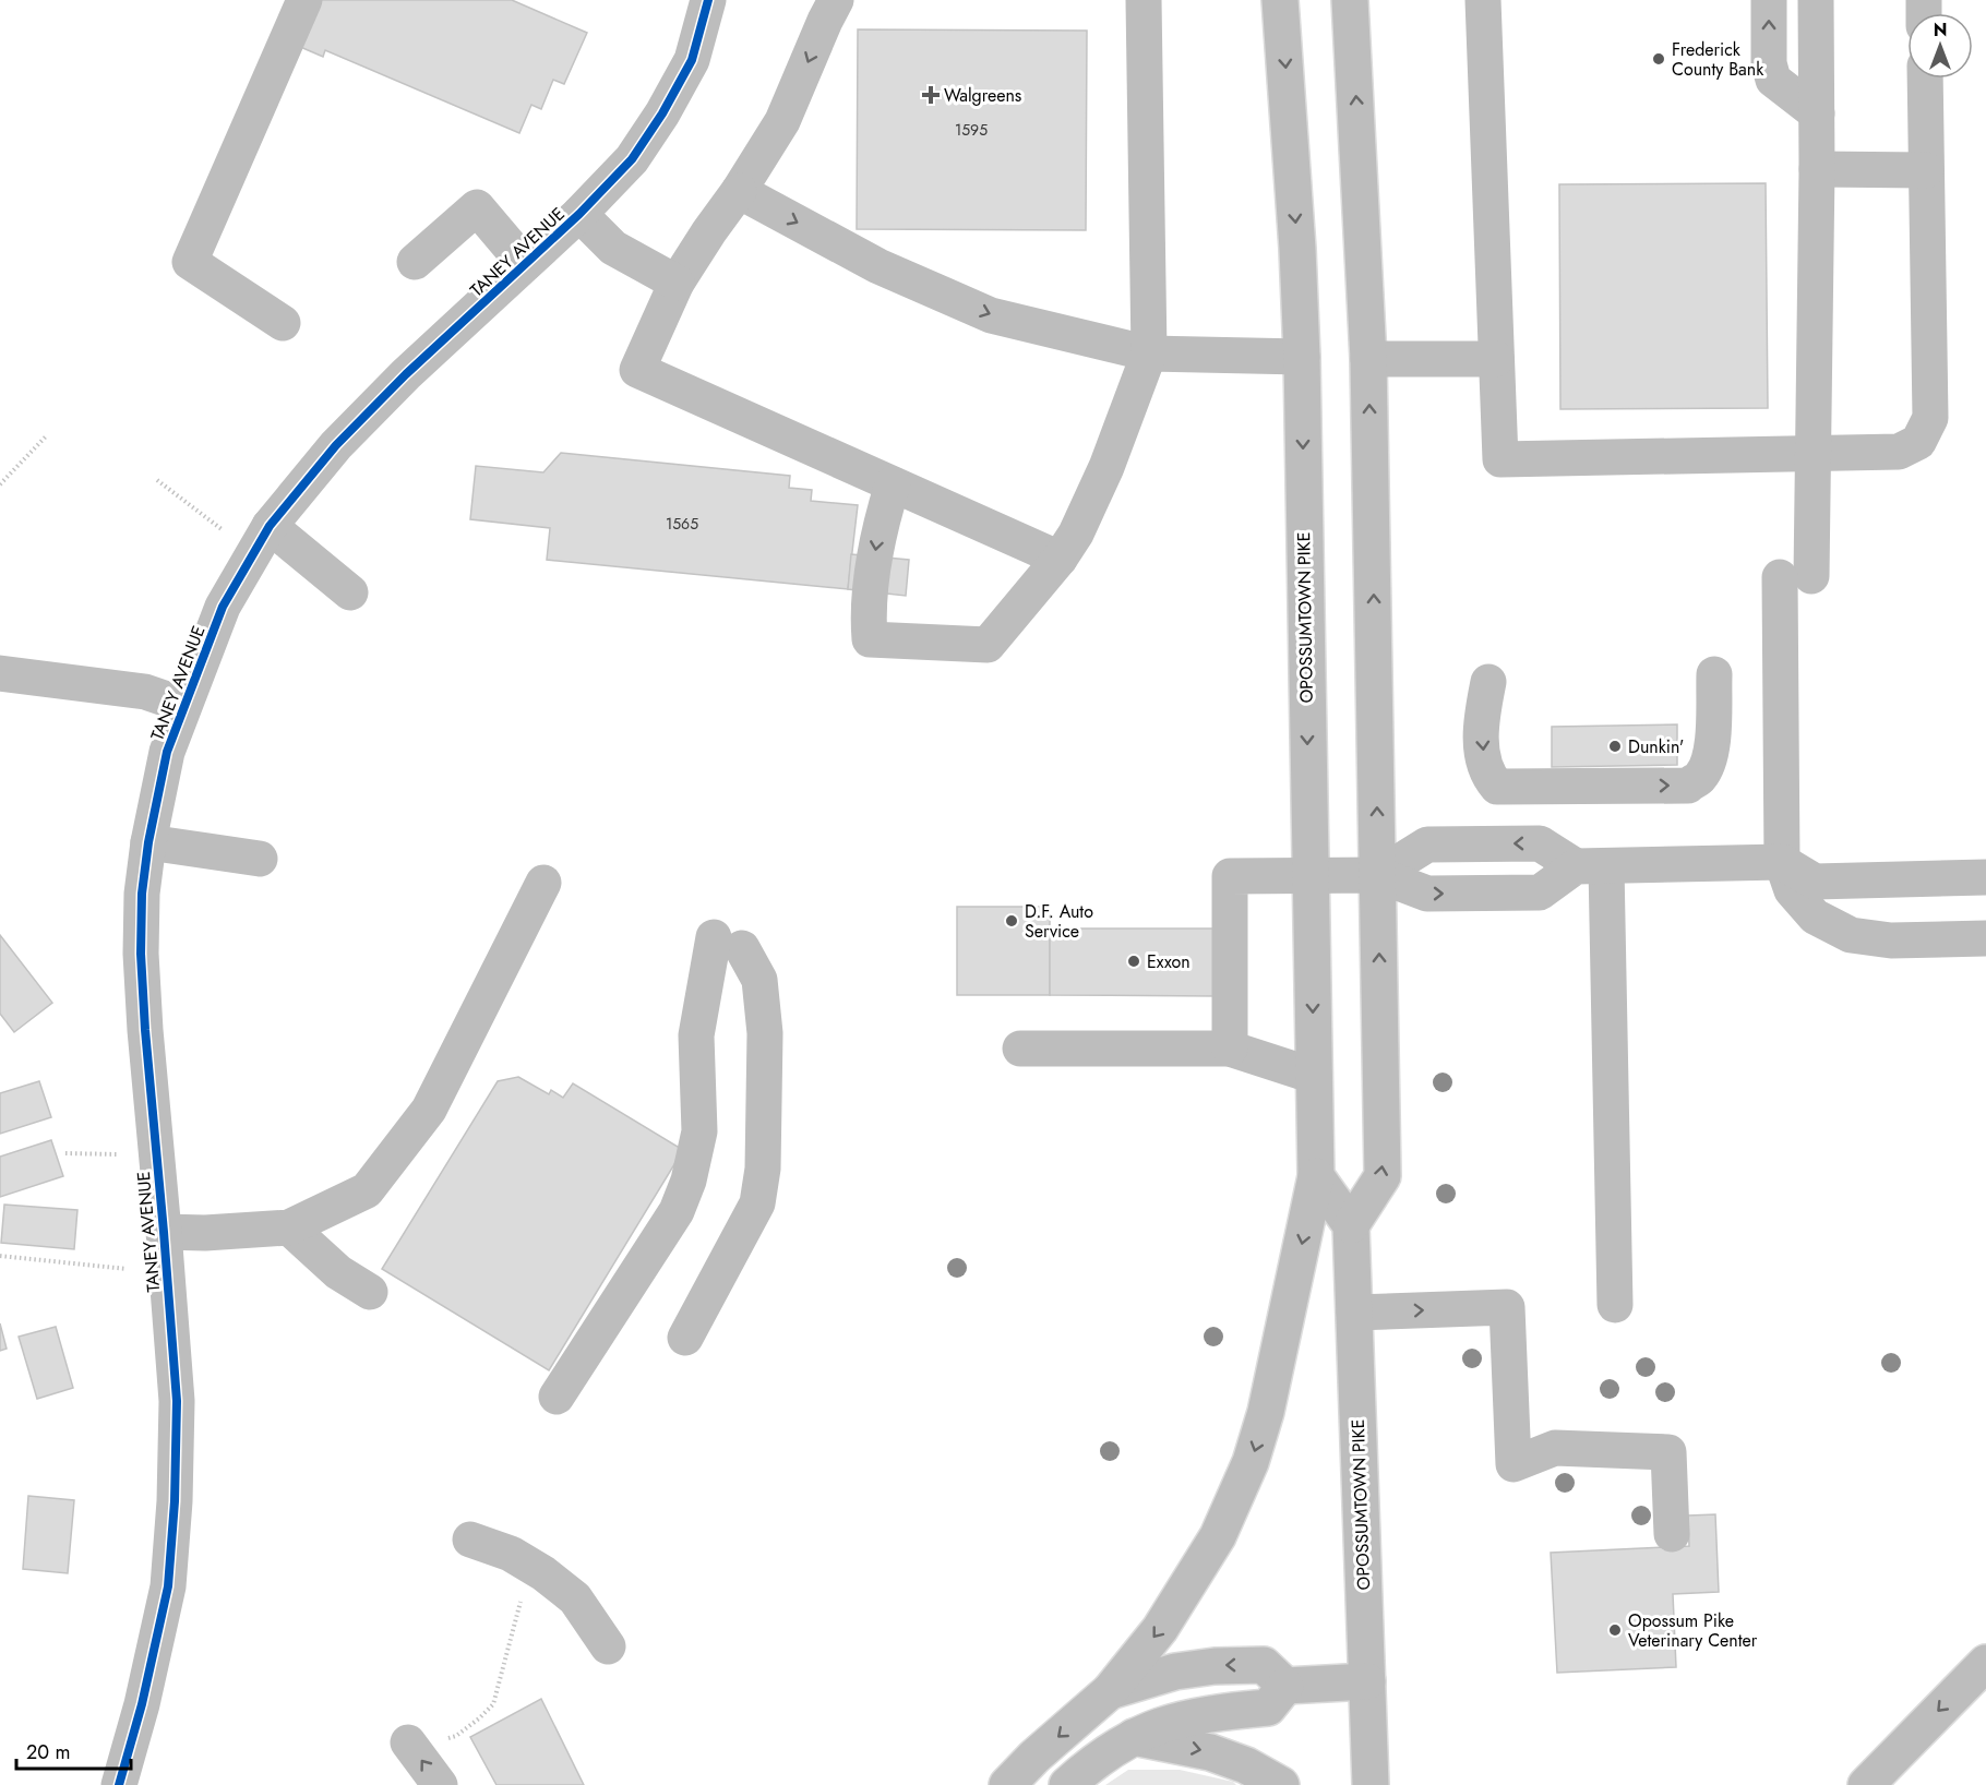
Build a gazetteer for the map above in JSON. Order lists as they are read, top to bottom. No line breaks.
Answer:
{"streets":{"main road":["TANEY AVENUE","OPOSSUMTOWN PIKE"]},"places":{"other":["Frederick County Bank","Dunkin'","D.F. Auto Service","Exxon","Opossum Pike Veterinary Center"],"health":["Walgreens"]},"house_numbers":["1595","1565"],"scale_bar":"20 m","north":"top"}
